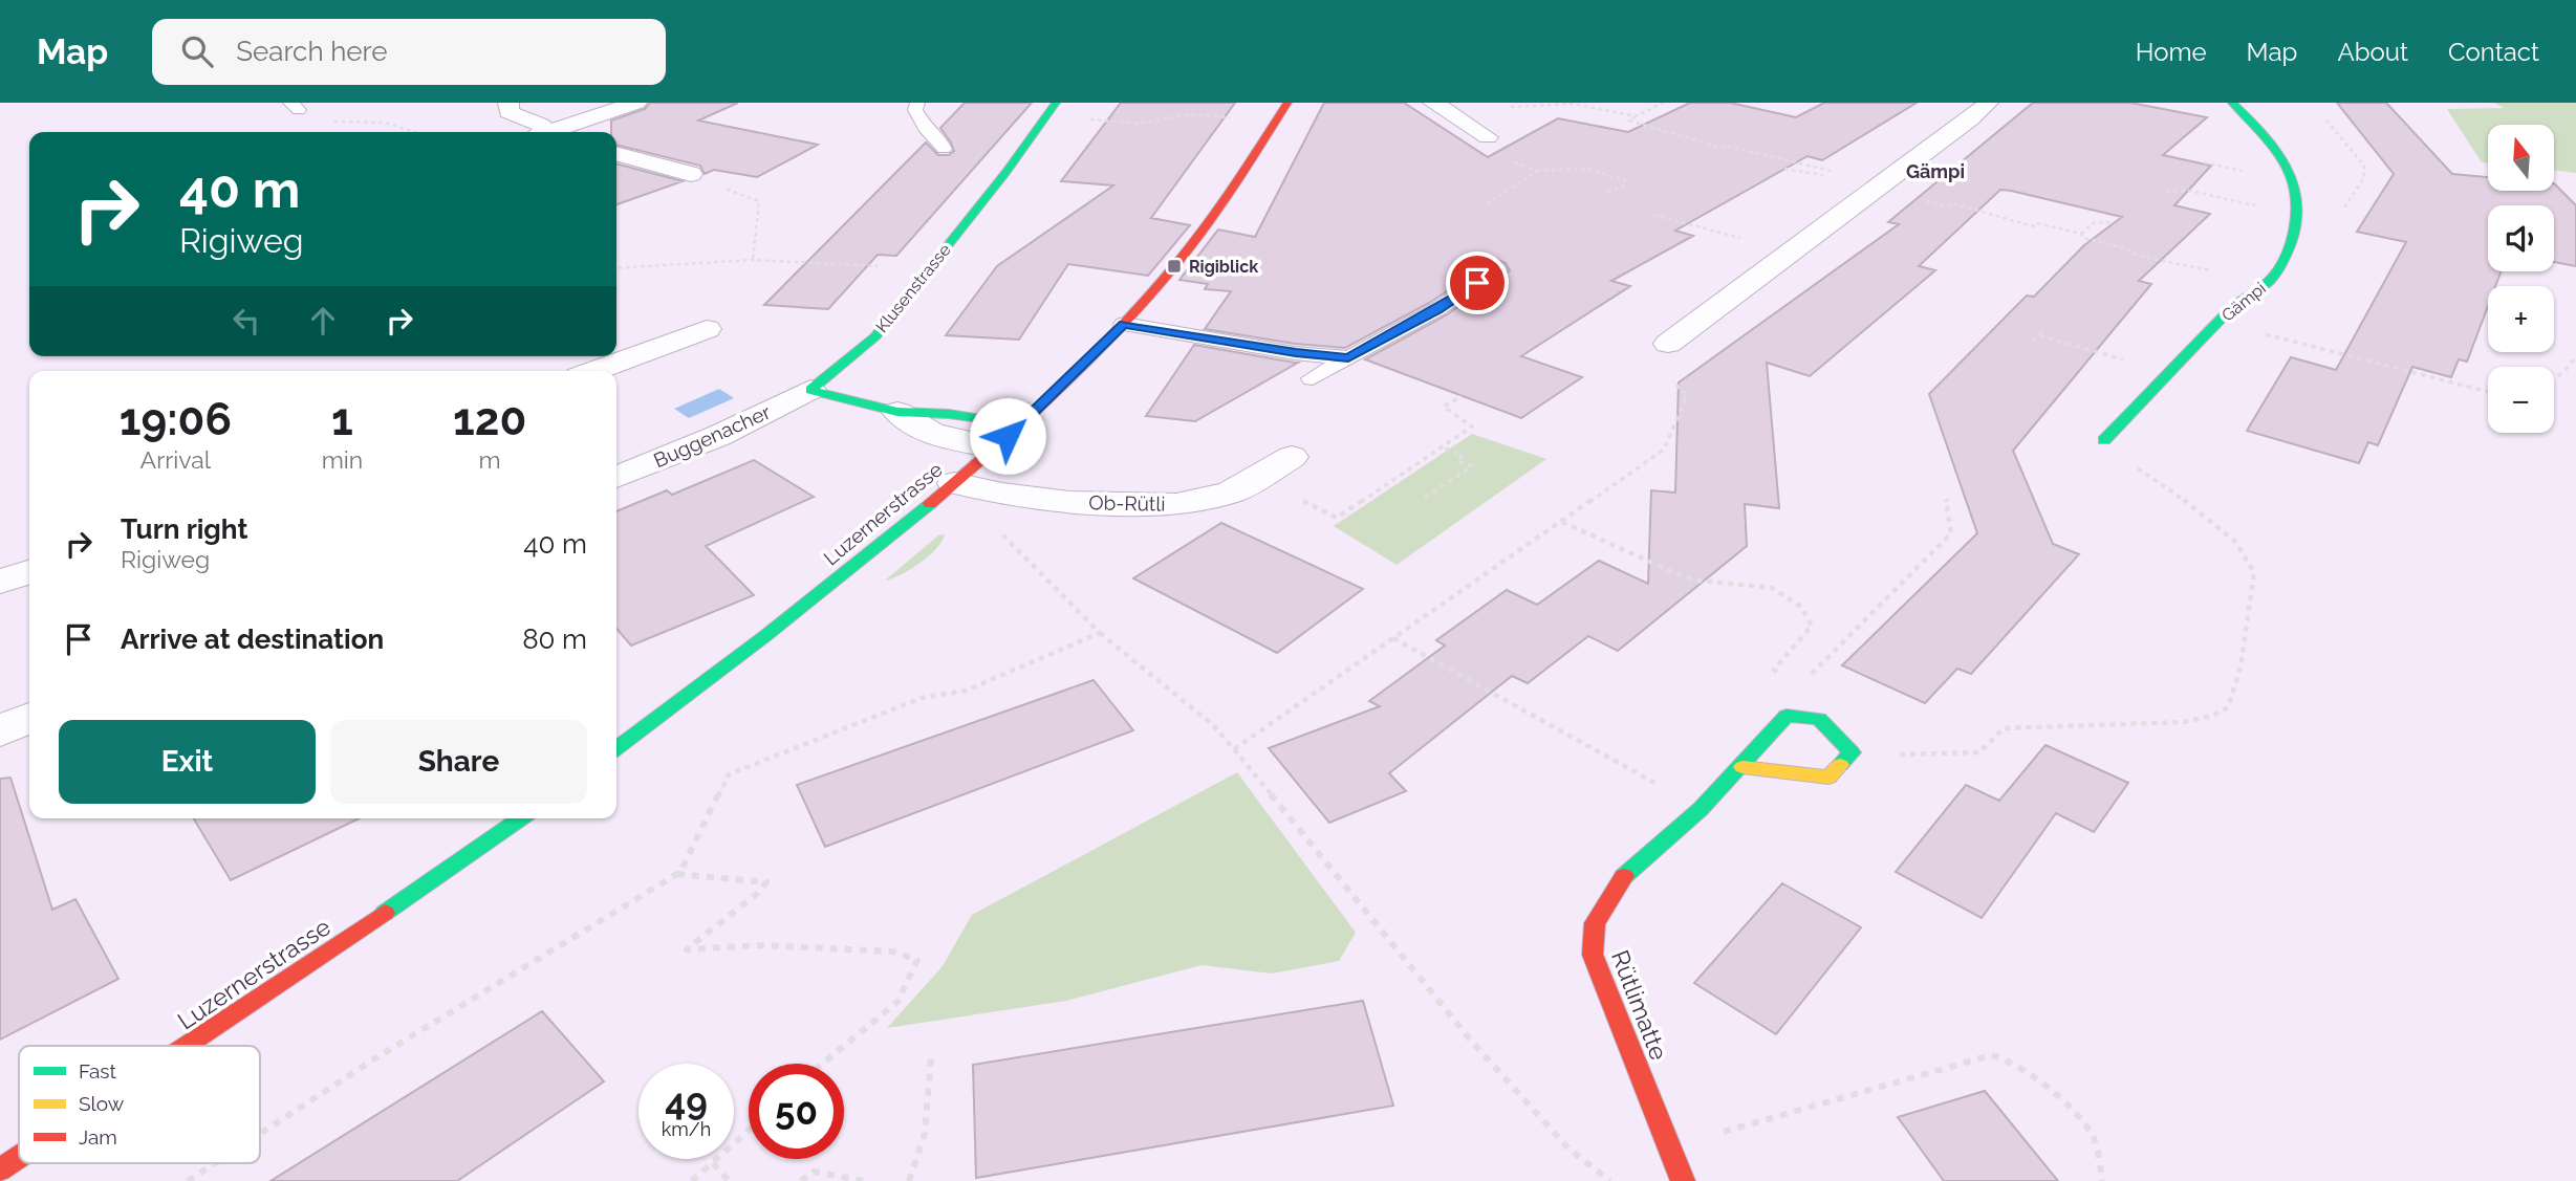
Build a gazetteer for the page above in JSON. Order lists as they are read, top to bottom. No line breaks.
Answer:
{"streets":{"street":["Klusenstrasse","Gämpi","Buggenacher","Ob-Rütli","Luzernerstrasse","Rütlimatte"]},"crossings":[["Klusenstrasse","Buggenacher"],["Ob-Rütli","Luzernerstrasse"]],"districts":["Gämpi"],"places":{"transit":["Rigiblick"]},"legend":["Fast","Slow","Jam"],"north":"top","page":{"header":"Map","search":"Search here","nav":["Home","Map","About","Contact"],"map_buttons":["+","−"],"turn":["40 m","Rigiweg"],"eta":["19:06","Arrival","1","min","120","m"],"list":[{"name":"Turn right","note":"Rigiweg","value":"40 m"},{"name":"Arrive at destination","value":"80 m"}],"buttons":["Exit","Share"],"speed":"49 km/h","limit":"50"}}
